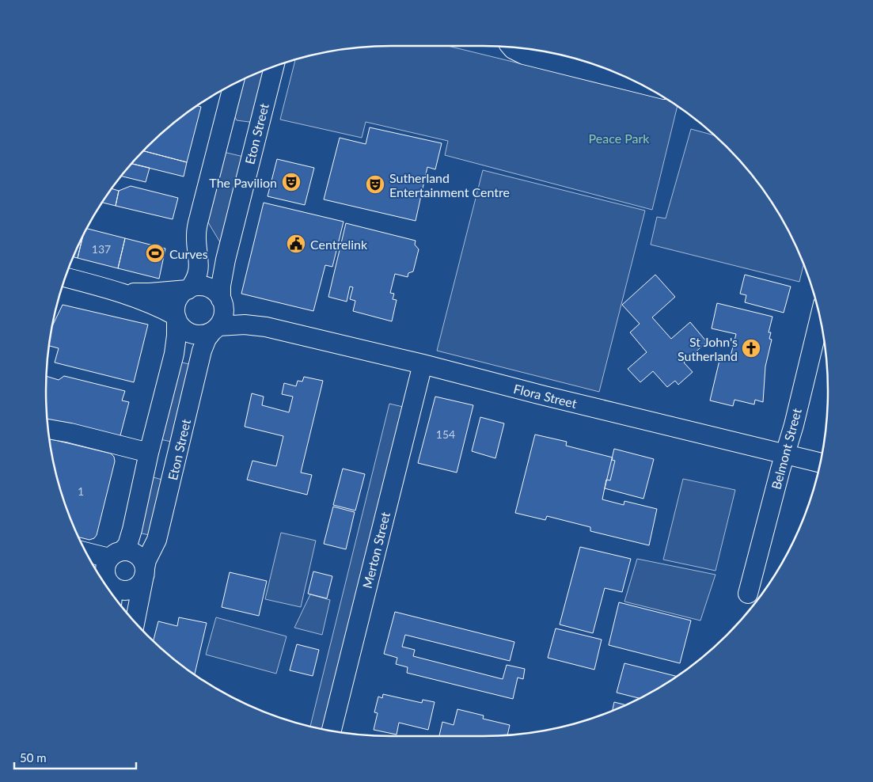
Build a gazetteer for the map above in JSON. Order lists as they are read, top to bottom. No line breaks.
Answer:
{"streets":{"street":["Eton Street","Flora Street","Belmont Street","Merton Street"]},"crossings":[["Eton Street","Flora Street"],["Flora Street","Belmont Street"],["Flora Street","Merton Street"]],"parks":["Peace Park"],"places":{"theatre":["The Pavilion","Sutherland Entertainment Centre"],"public building":["Centrelink"],"sports":["Curves"],"church":["St John's Sutherland"]},"house_numbers":["137","154","1"],"scale_bar":"50 m"}
